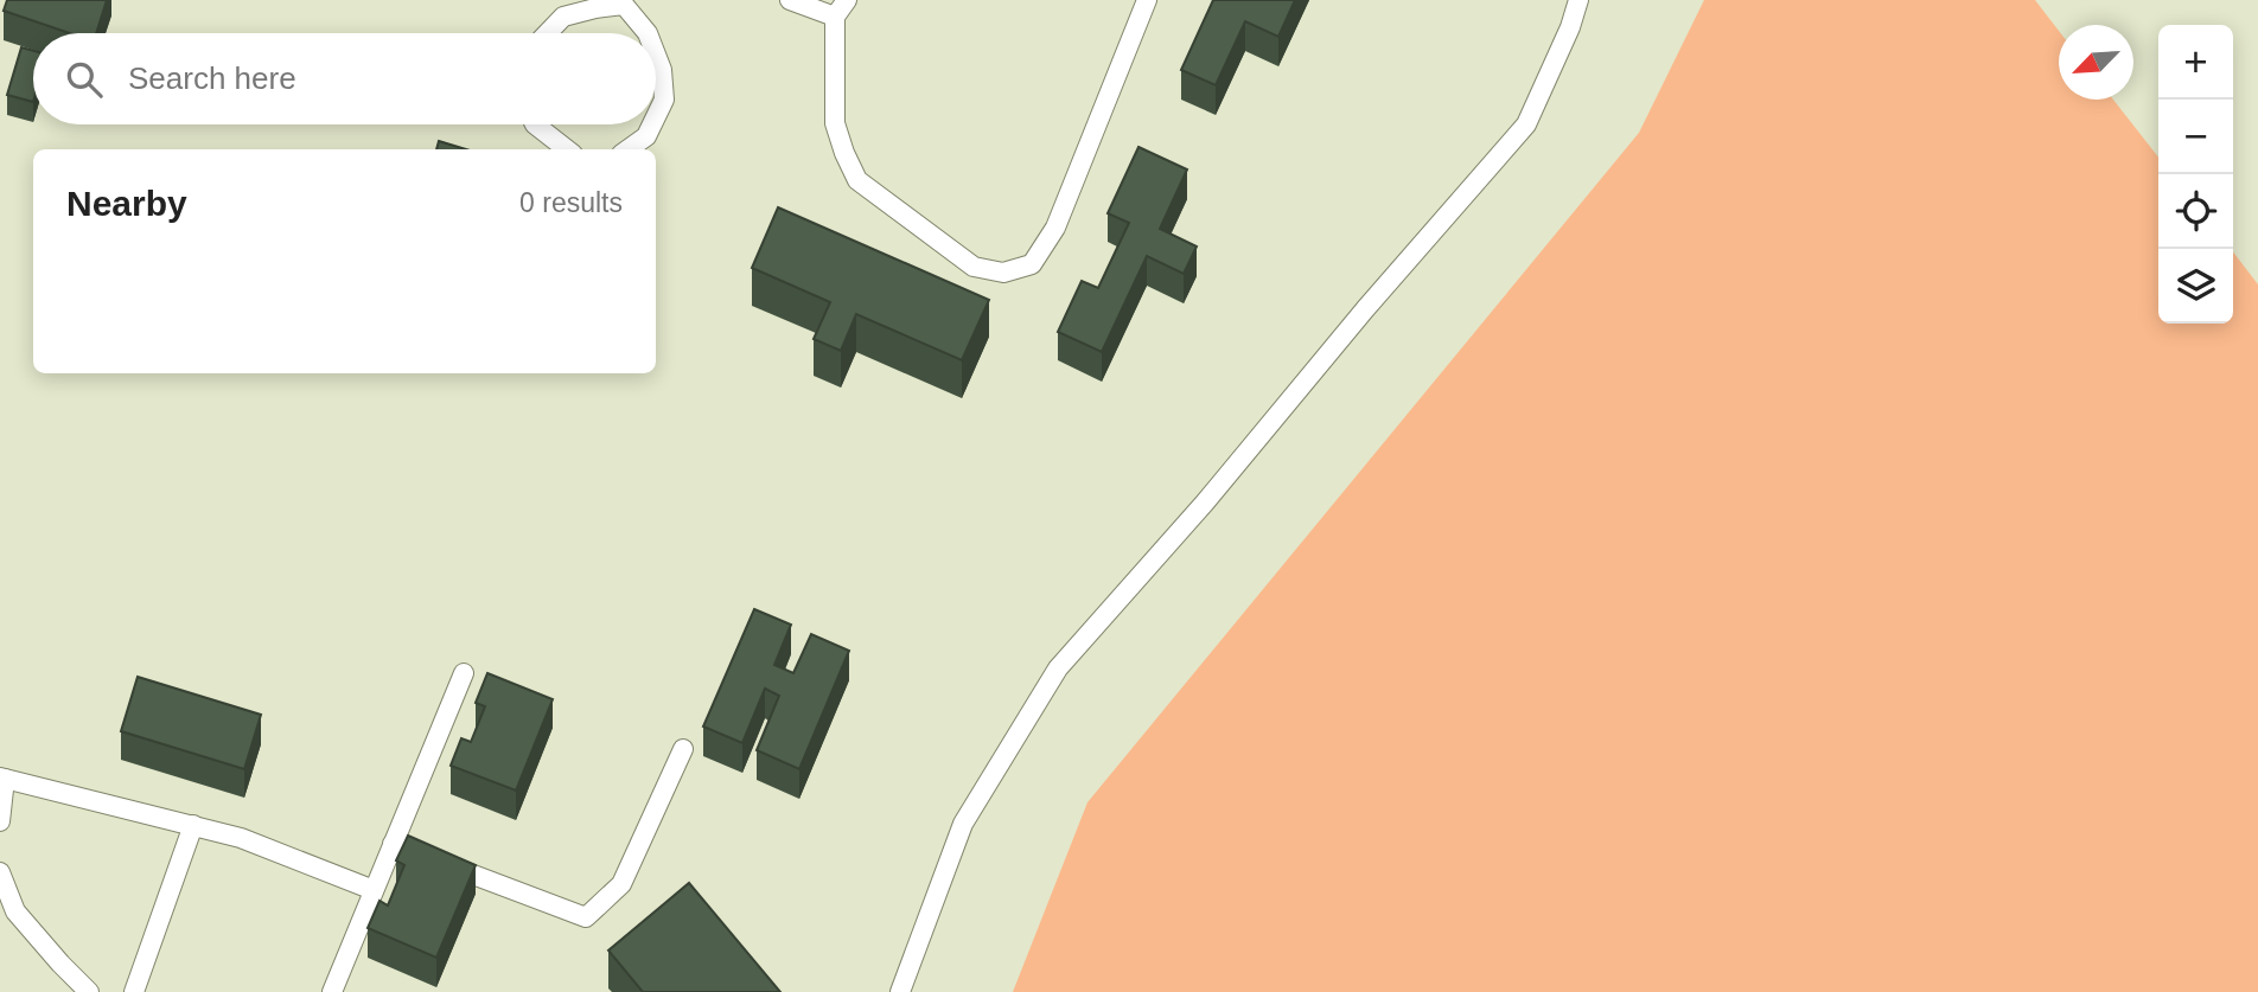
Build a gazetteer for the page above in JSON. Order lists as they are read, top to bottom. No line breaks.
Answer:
{"north":"bottom left","page":{"map_buttons":["+","−"],"search":"Search here","heading":["Nearby","0 results"]}}
